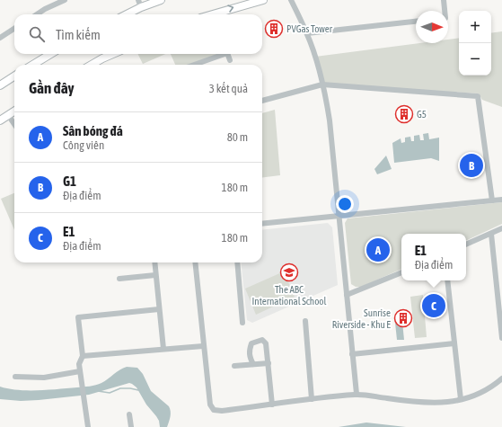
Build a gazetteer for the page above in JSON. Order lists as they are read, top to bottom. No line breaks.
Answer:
{"places":{"building":["PVGas Tower","G5","Sunrise Riverside - Khu E"],"school or university":["The ABC International School"]},"north":"right","page":{"map_buttons":["+","−"],"search":"Tìm kiếm","heading":["Gần đây","3 kết quả"],"list":[{"mark":"A","name":"Sân bóng đá","note":"Công viên","value":"80 m"},{"mark":"B","name":"G1","note":"Địa điểm","value":"180 m"},{"mark":"C","name":"E1","note":"Địa điểm","value":"180 m"}],"pins":["B","A","C"],"popup":["E1","Địa điểm"]}}
